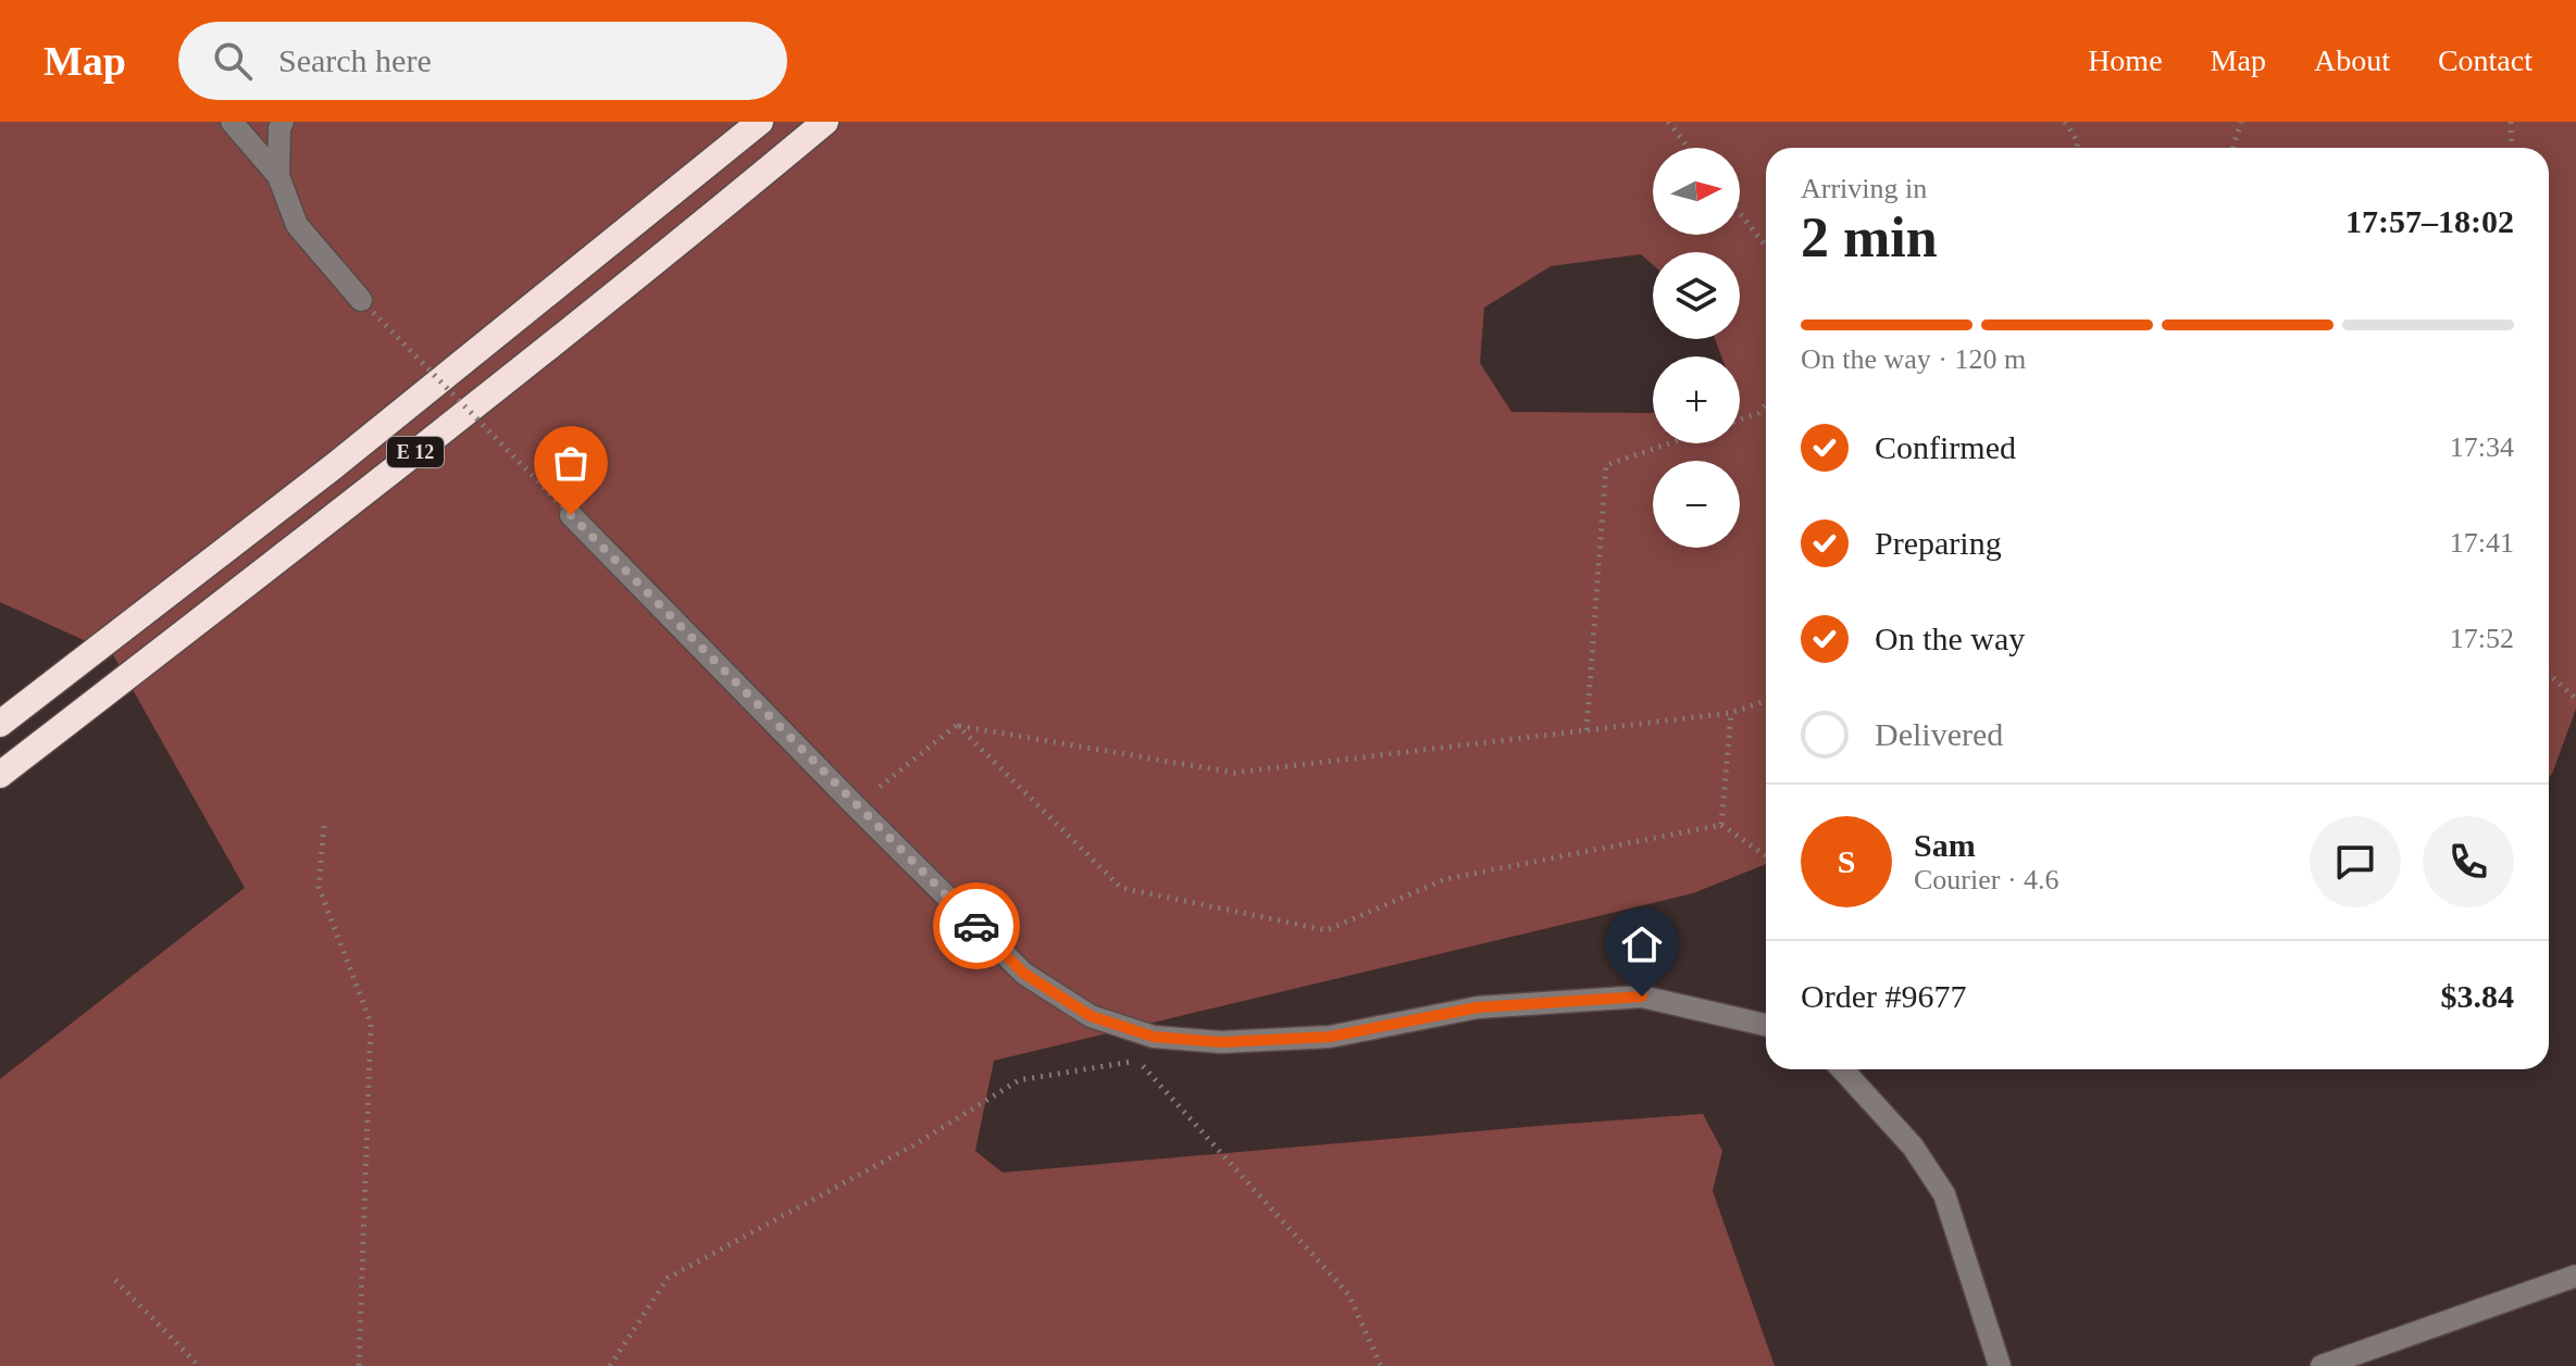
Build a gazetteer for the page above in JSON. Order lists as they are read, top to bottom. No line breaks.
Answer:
{"streets":{"highway":["E 12"]},"north":"right","page":{"header":"Map","search":"Search here","nav":["Home","Map","About","Contact"],"map_buttons":["+","−"],"heading":["2 min","Arriving in","17:57–18:02"],"panel":["Sam","Courier · 4.6","Order #9677","$3.84"],"bar":"On the way · 120 m","list":[["Confirmed","17:34"],["Preparing","17:41"],["On the way","17:52"],"Delivered"],"round":"S"}}
